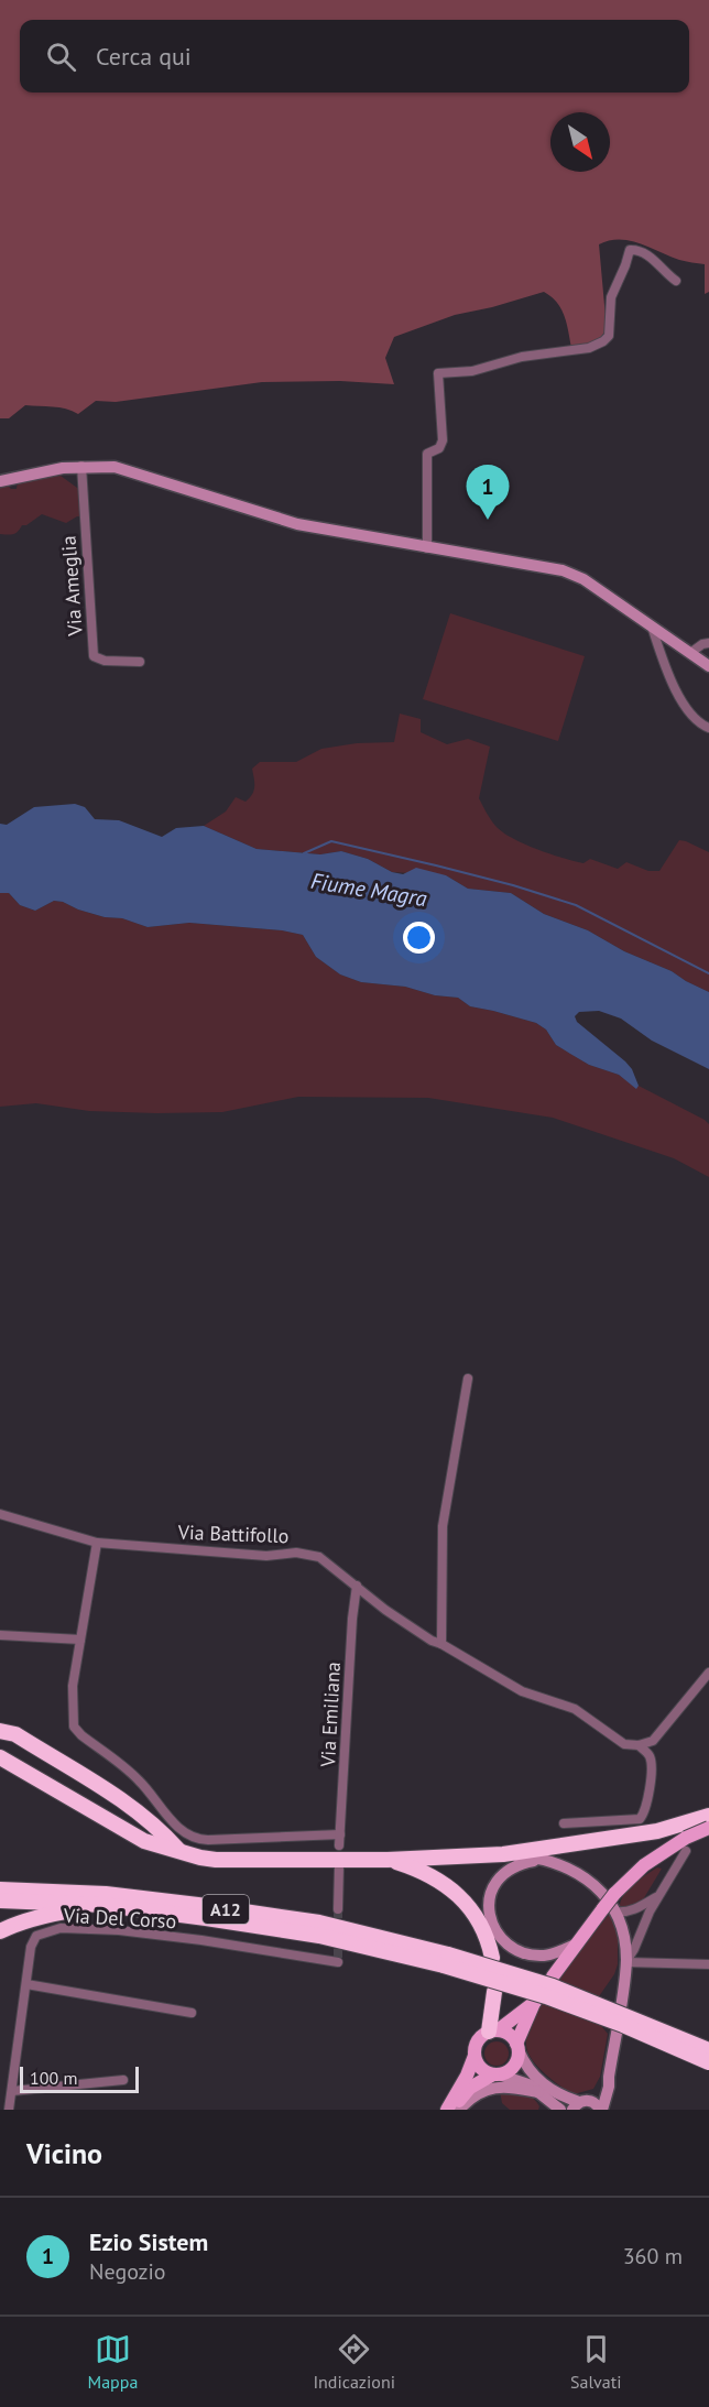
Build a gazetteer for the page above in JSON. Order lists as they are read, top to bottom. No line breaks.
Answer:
{"streets":{"highway":["A12"],"street":["Via Ameglia","Via Battifollo","Via Emiliana","Via Del Corso"]},"crossings":[["Via Battifollo","Via Emiliana"]],"water":["Fiume Magra"],"scale_bar":"100 m","north":"bottom right","page":{"search":"Cerca qui","pins":"1","scale":"100 m","heading":"Vicino","list":[{"mark":"1","name":"Ezio Sistem","note":"Negozio","value":"360 m"}],"nav":["Mappa","Indicazioni","Salvati"]}}
